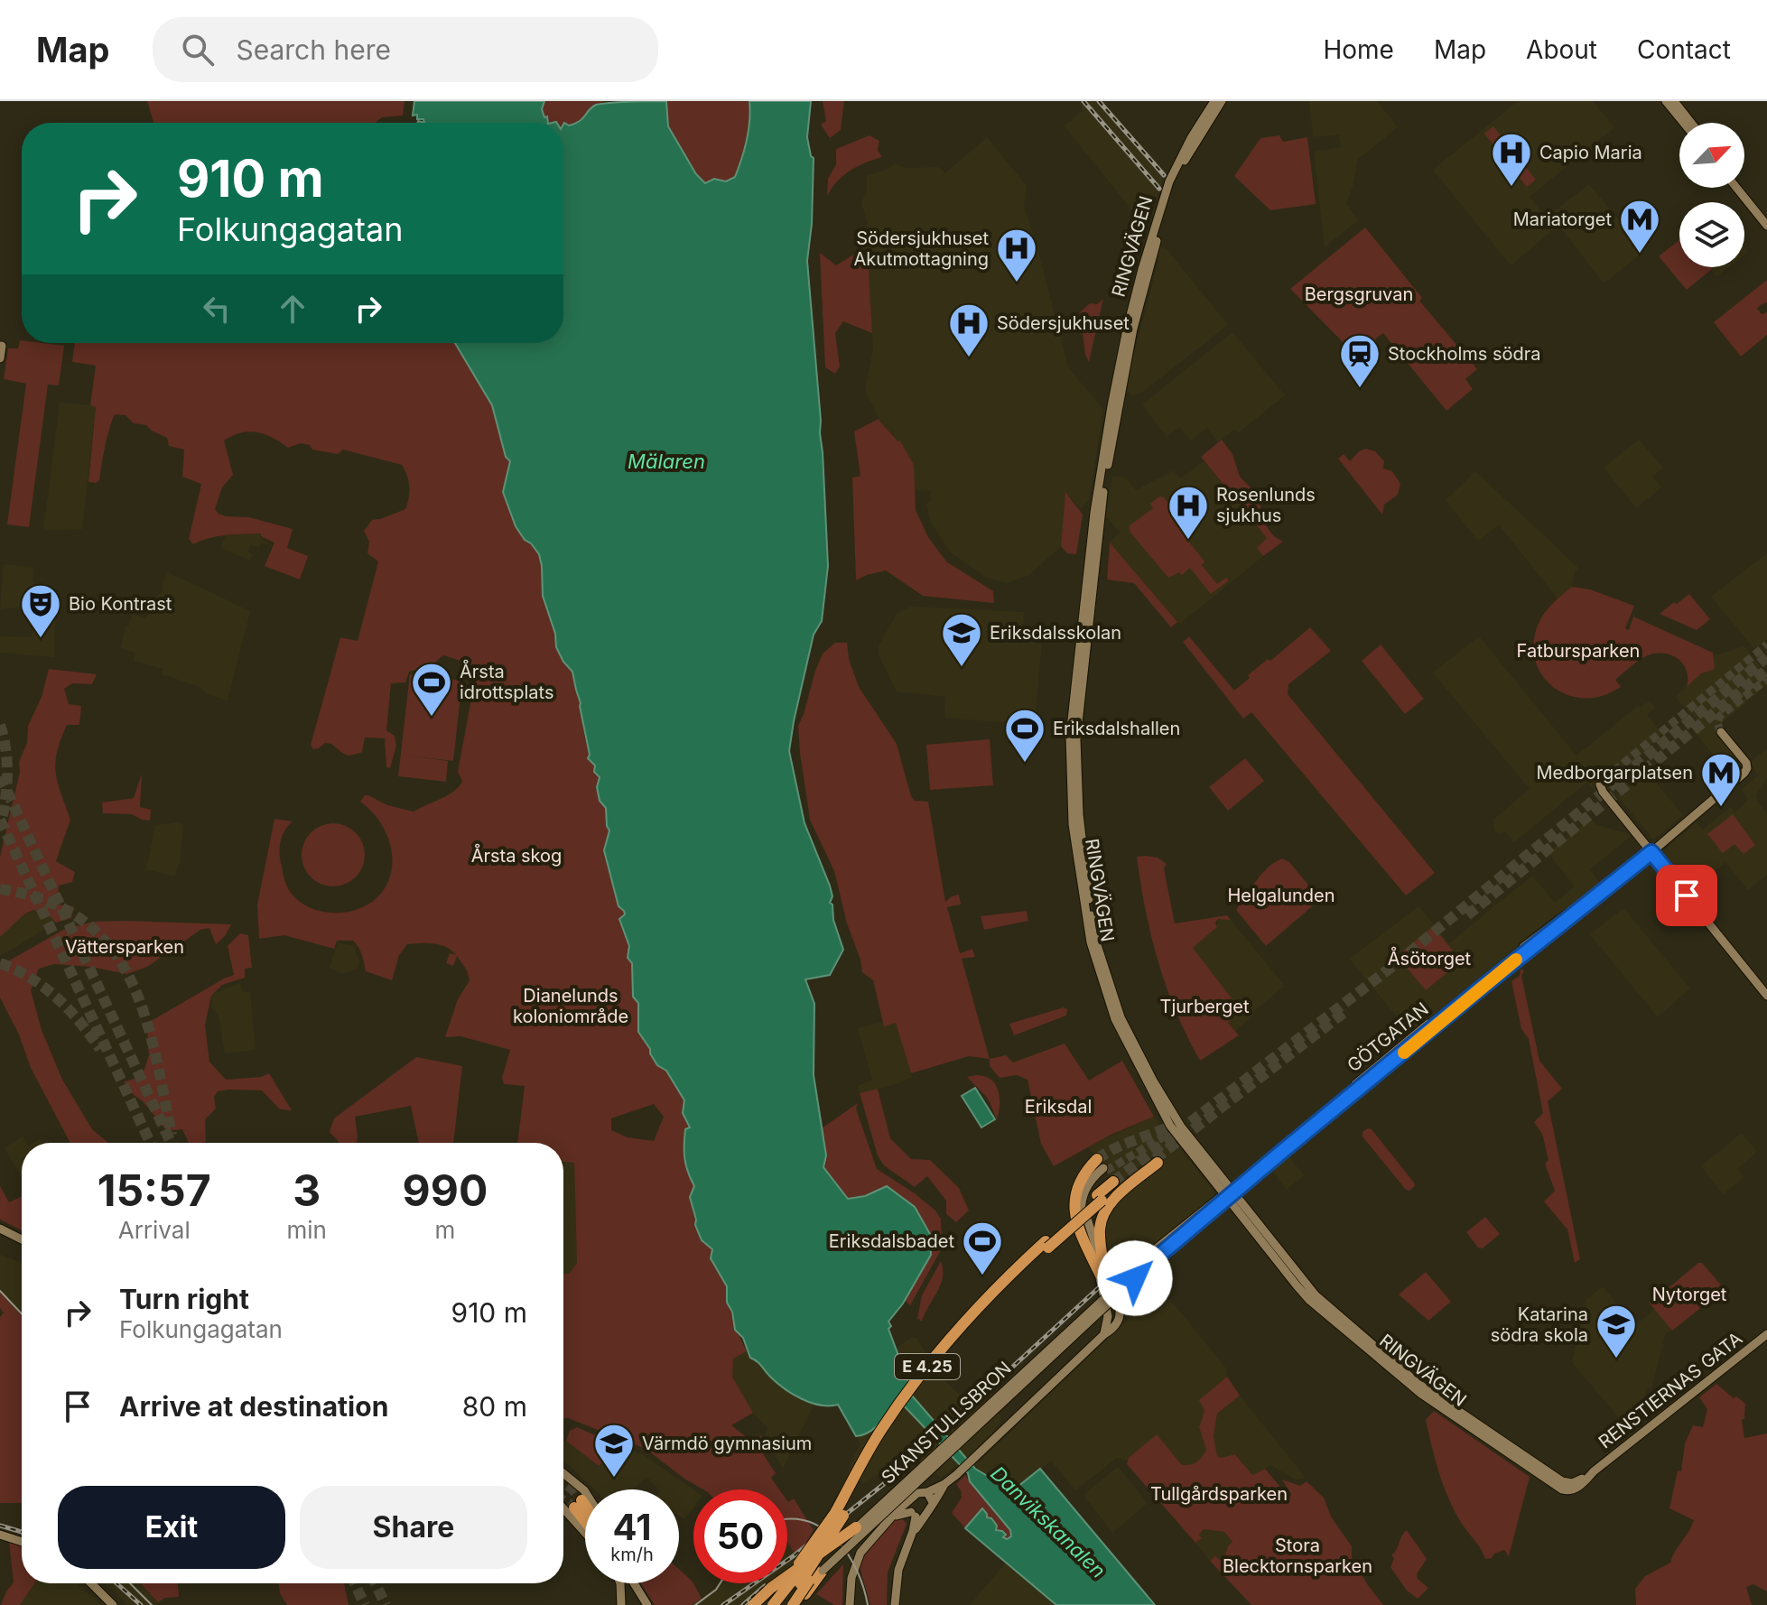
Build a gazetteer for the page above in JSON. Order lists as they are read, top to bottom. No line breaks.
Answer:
{"streets":{"highway":["E 4.25"],"main road":["RINGVÄGEN","GÖTGATAN","RENSTIERNAS GATA","SKANSTULLSBRON"]},"crossings":[["RINGVÄGEN","GÖTGATAN"],["RINGVÄGEN","RENSTIERNAS GATA"],["GÖTGATAN","SKANSTULLSBRON"]],"water":["Mälaren","Danvikskanalen"],"parks":["Bergsgruvan","Fatbursparken","Årsta skog","Helgalunden","Vättersparken","Åsötorget","Dianelunds koloniområde","Tjurberget","Eriksdal","Nytorget","Tullgårdsparken","Stora Blecktornsparken"],"places":{"hospital":["Capio Maria","Södersjukhuset Akutmottagning","Södersjukhuset","Rosenlunds sjukhus"],"metro station":["Mariatorget","Medborgarplatsen"],"station":["Stockholms södra"],"theatre":["Bio Kontrast"],"school or university":["Eriksdalsskolan","Katarina södra skola","Värmdö gymnasium"],"sports":["Årsta idrottsplats","Eriksdalshallen","Eriksdalsbadet"]},"north":"top right","page":{"header":"Map","search":"Search here","nav":["Home","Map","About","Contact"],"turn":["910 m","Folkungagatan"],"eta":["15:57","Arrival","3","min","990","m"],"list":[{"name":"Turn right","note":"Folkungagatan","value":"910 m"},{"name":"Arrive at destination","value":"80 m"}],"buttons":["Exit","Share"],"speed":"41 km/h","limit":"50"}}
